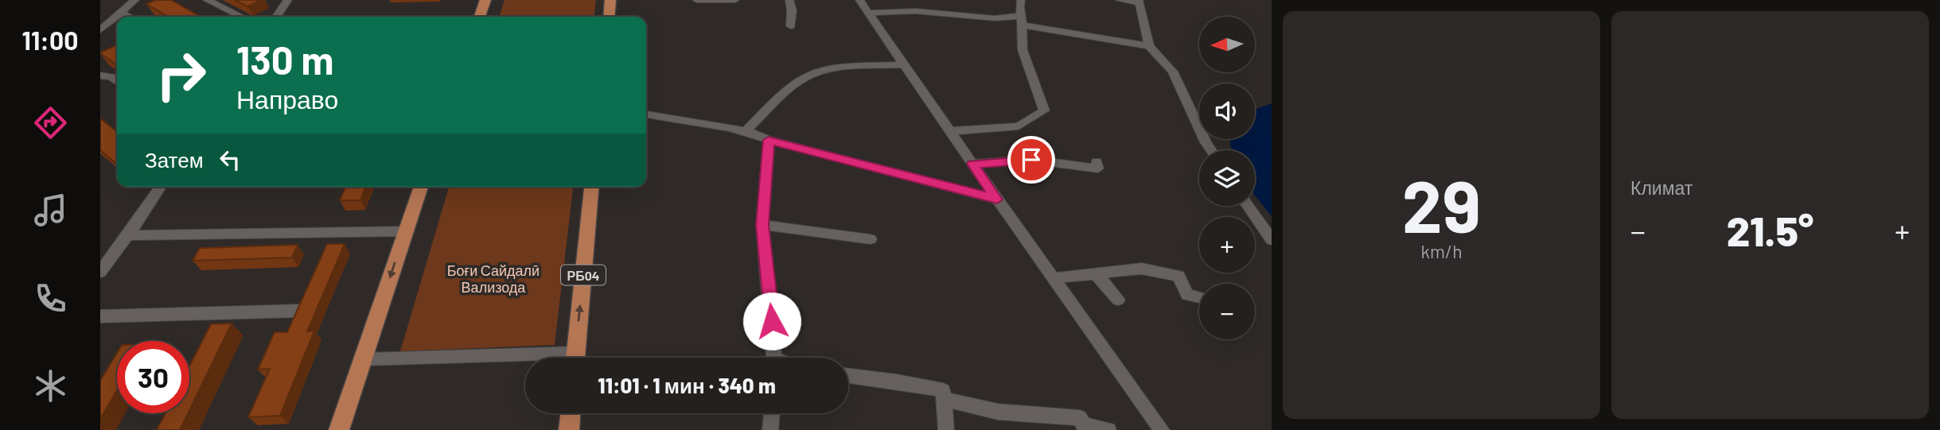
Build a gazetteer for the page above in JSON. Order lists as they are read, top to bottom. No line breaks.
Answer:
{"streets":{"main road":["РБ04"]},"parks":["Боғи Сайдалӣ Вализода"],"north":"left","page":{"tabs":"11:00","tile":[["29","km/h"],"Климат"],"map_buttons":["+","−"],"turn":["130 m","Направо"],"then":"Затем","heat":["−","21.5°","+"],"limit":"30","trip":"11:01 · 1 мин · 340 m"}}
